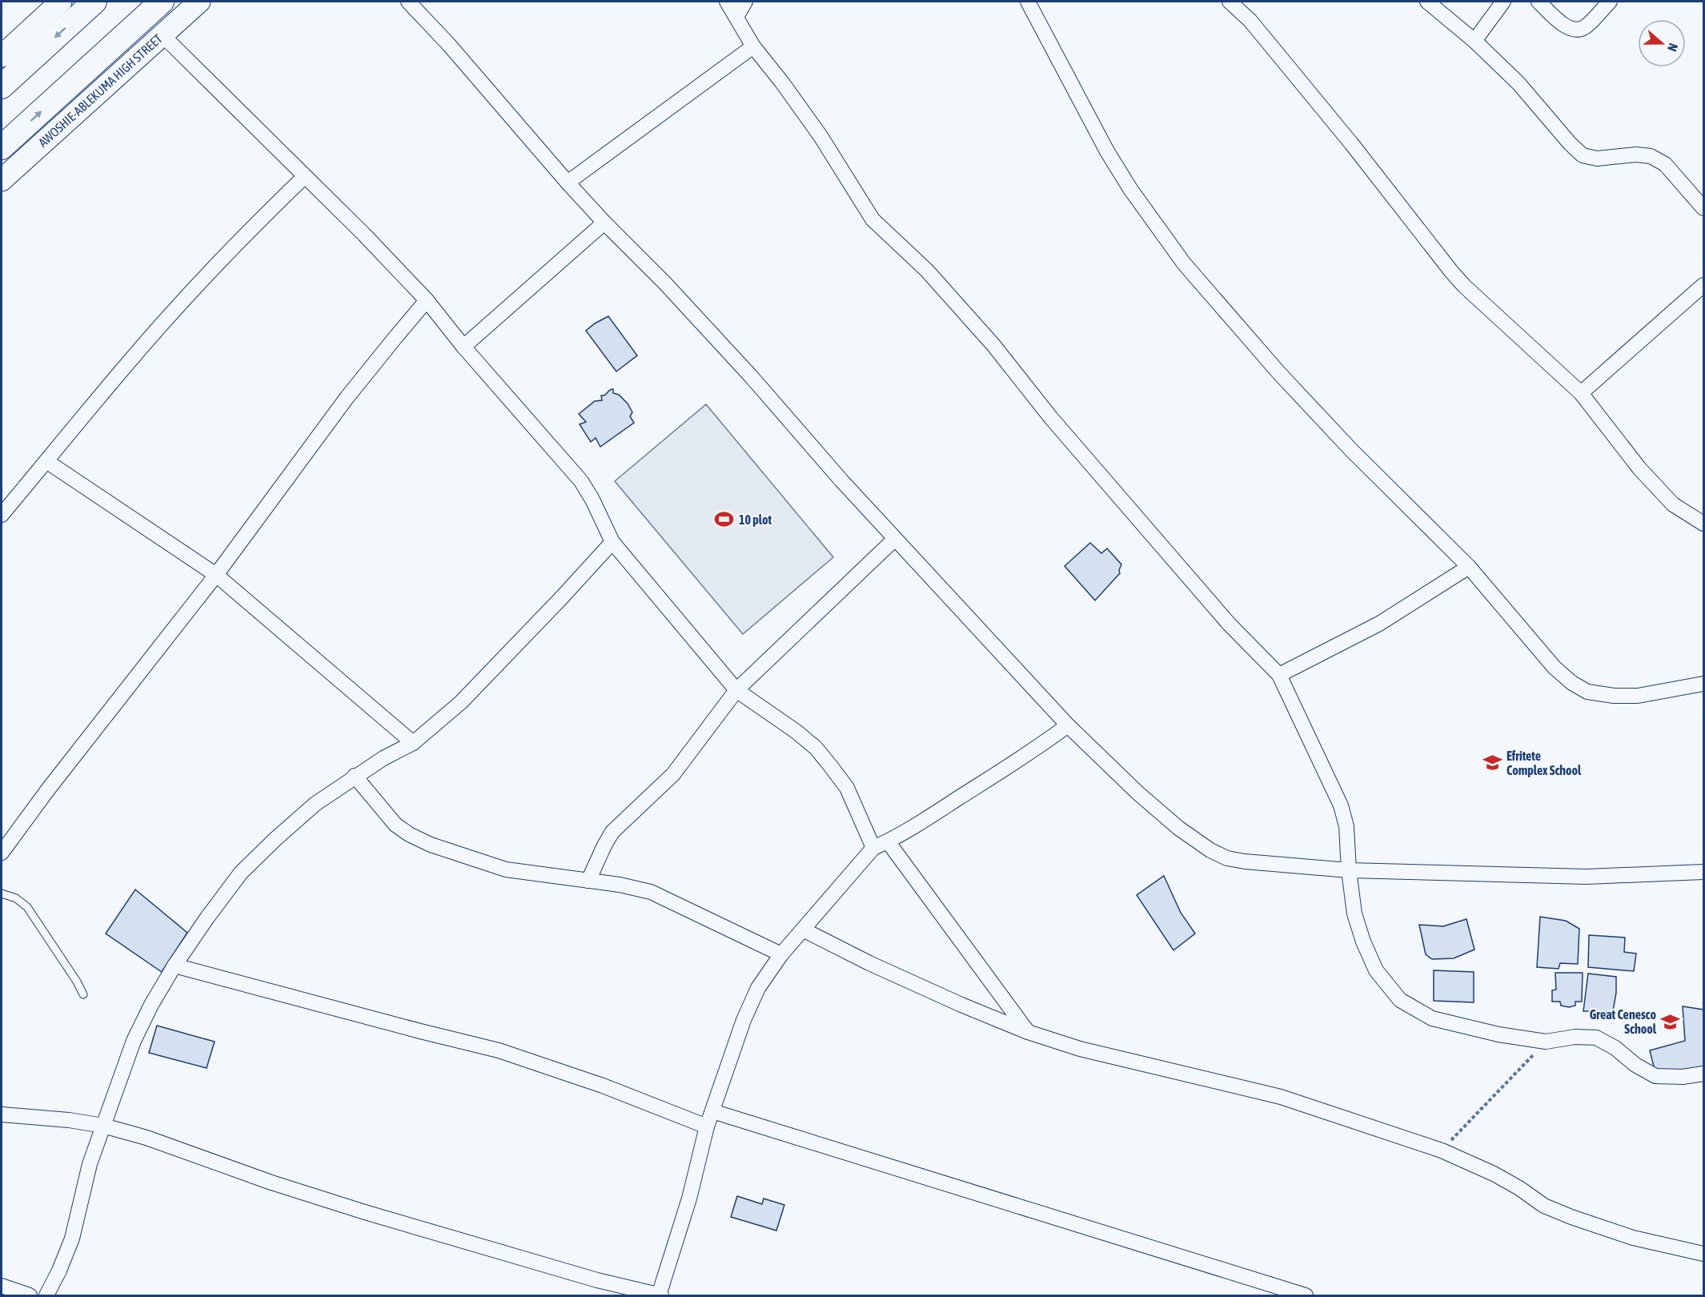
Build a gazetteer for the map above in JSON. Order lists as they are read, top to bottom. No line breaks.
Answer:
{"streets":{"main road":["AWOSHIE-ABLEKUMA HIGH STREET"]},"places":{"sports":["10 plot"],"school or university":["Efritete Complex School","Great Cenesco School"]},"north":"right"}
